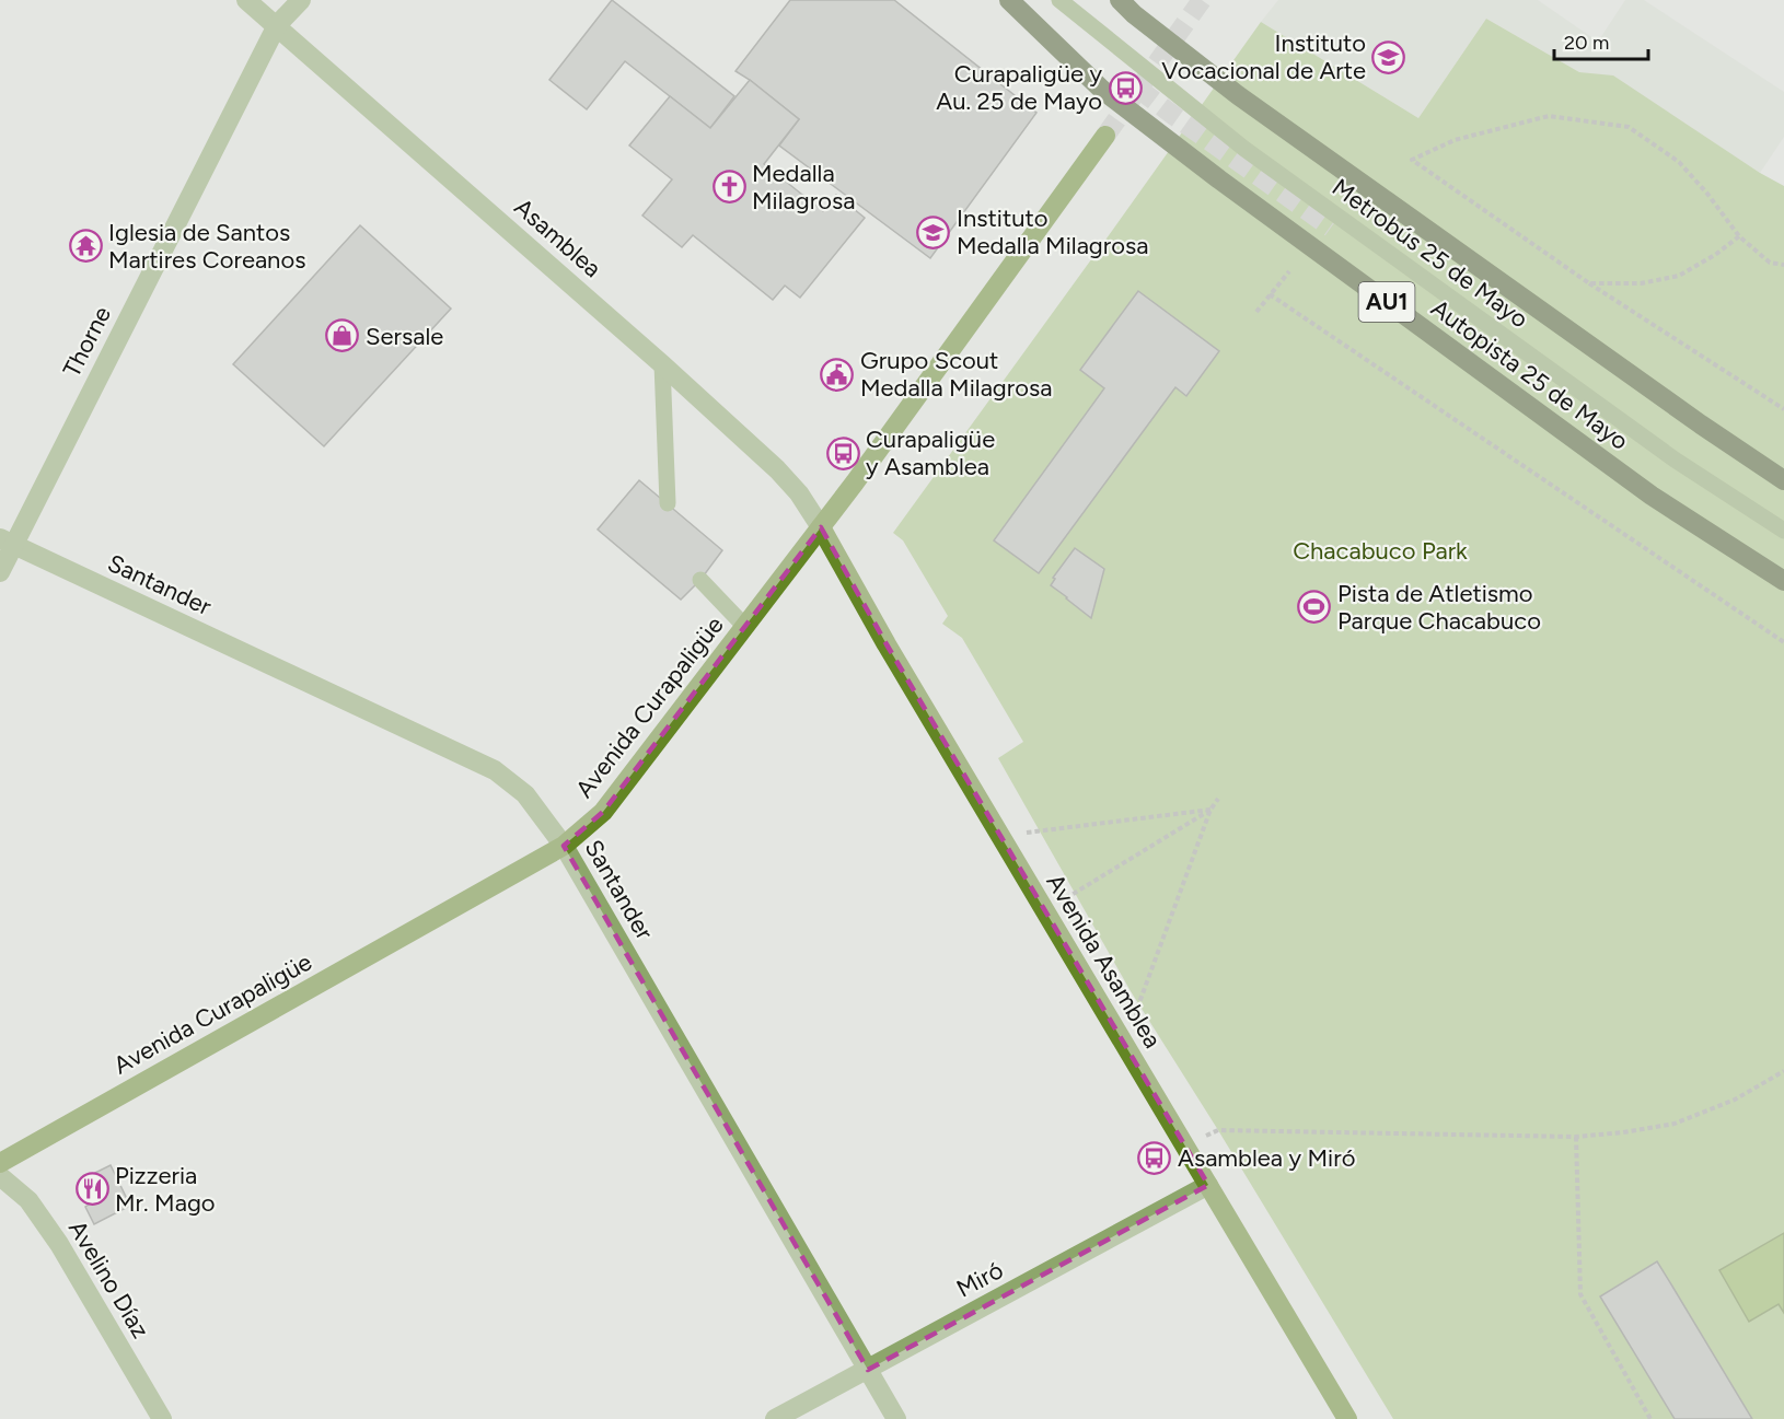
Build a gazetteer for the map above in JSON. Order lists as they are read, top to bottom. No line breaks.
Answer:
{"streets":{"highway":["AU1","Autopista 25 de Mayo"],"main road":["Avenida Curapaligüe","Avenida Asamblea"],"street":["Asamblea","Thorne","Santander","Avelino Díaz","Miró"],"lane":["Metrobús 25 de Mayo"]},"crossings":[["Asamblea","Thorne"],["Asamblea","Avenida Curapaligüe"],["Asamblea","Avenida Asamblea"],["Thorne","Santander"],["Santander","Avenida Curapaligüe"],["Santander","Miró"],["Avenida Curapaligüe","Avenida Asamblea"],["Avenida Asamblea","Miró"]],"parks":["Chacabuco Park"],"places":{"school or university":["Instituto Vocacional de Arte","Instituto Medalla Milagrosa"],"bus stop":["Curapaligüe y Au. 25 de Mayo","Curapaligüe y Asamblea","Asamblea y Miró"],"church":["Medalla Milagrosa"],"temple":["Iglesia de Santos Martires Coreanos"],"shop":["Sersale"],"public building":["Grupo Scout Medalla Milagrosa"],"sports":["Pista de Atletismo Parque Chacabuco"],"restaurant":["Pizzeria Mr. Mago"]},"scale_bar":"20 m"}
